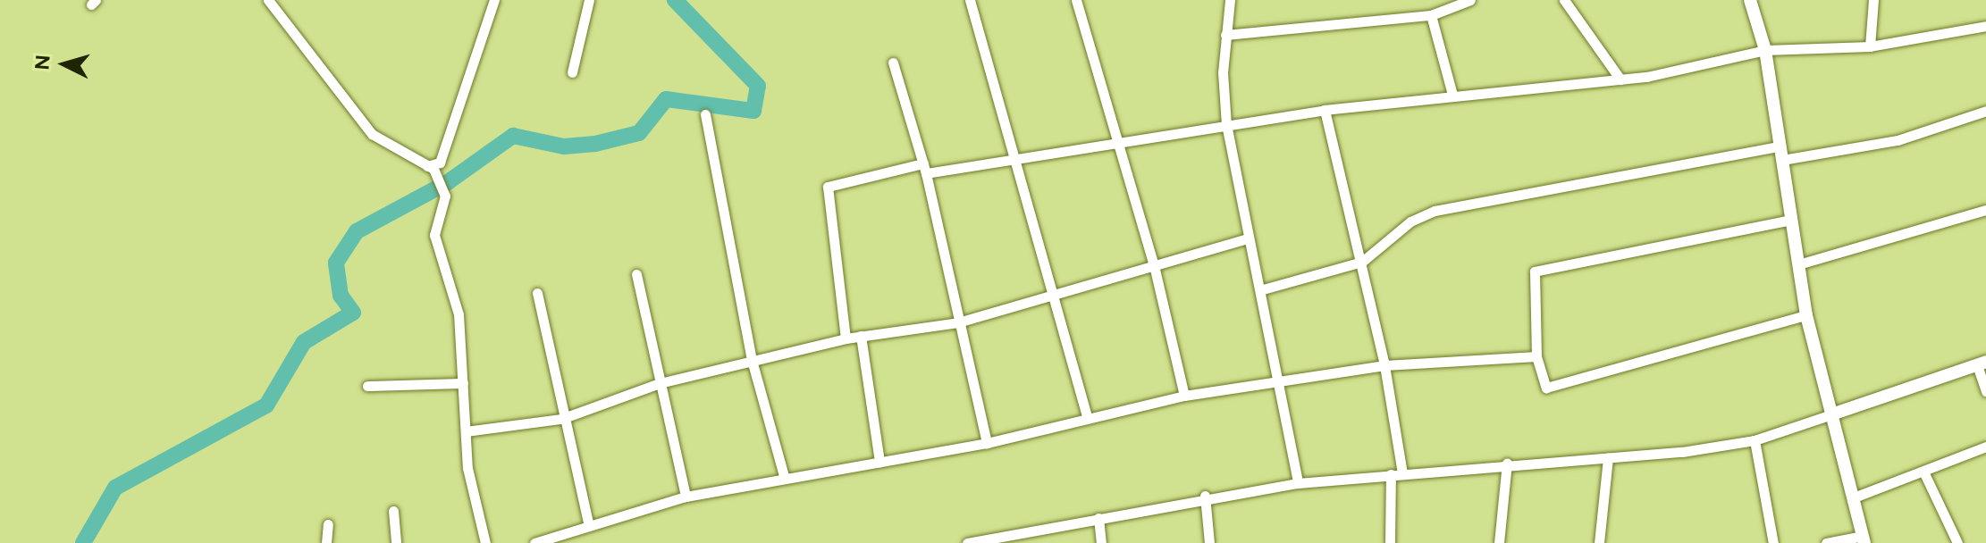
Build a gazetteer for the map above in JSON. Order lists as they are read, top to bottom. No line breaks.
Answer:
{"north":"left"}
